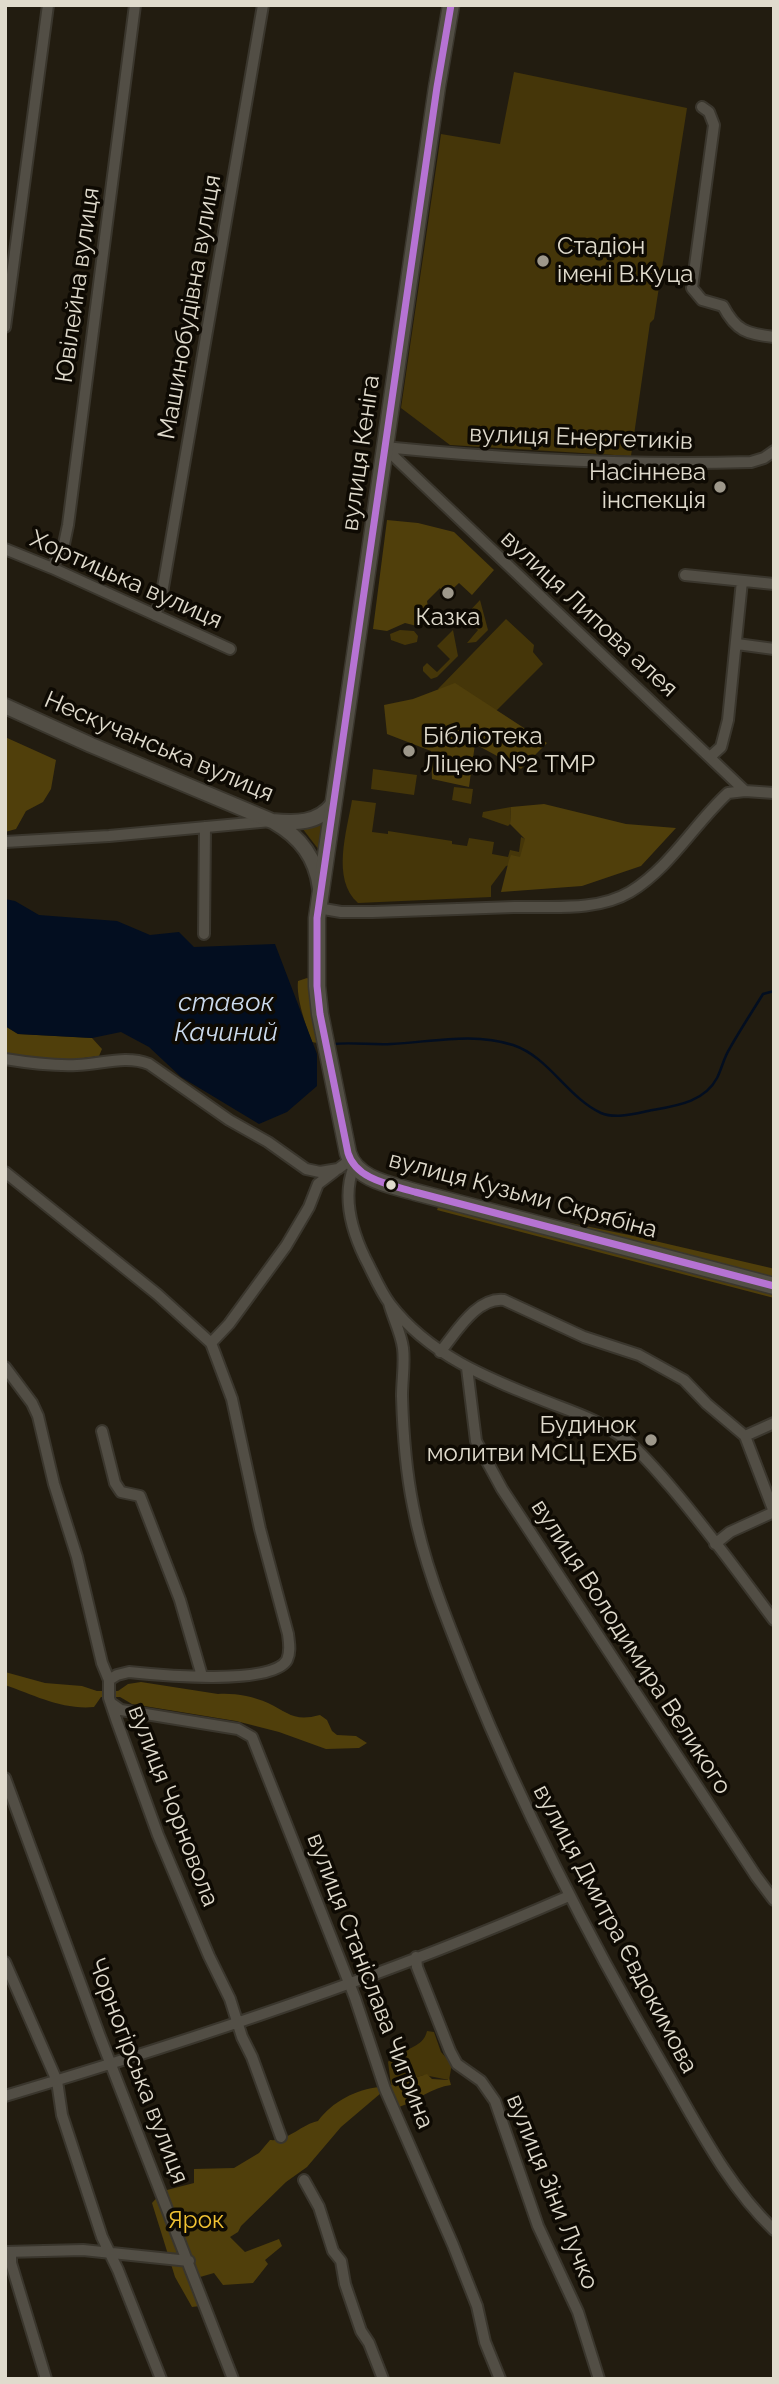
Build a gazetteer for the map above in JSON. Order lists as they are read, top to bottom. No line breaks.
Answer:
{"streets":{"main road":["вулиця Кеніга","вулиця Кузьми Скрябіна"],"street":["Ювілейна вулиця","Машинобудівна вулиця","вулиця Енергетиків","Хортицька вулиця","вулиця Липова алея","Нескучанська вулиця","вулиця Володимира Великого","вулиця Чорновола","вулиця Дмитра Євдокимова","вулиця Станіслава Чигрина","Чорногірська вулиця","вулиця Зіни Лучко"]},"crossings":[["Ювілейна вулиця","Хортицька вулиця"],["Машинобудівна вулиця","Хортицька вулиця"],["вулиця Енергетиків","вулиця Кеніга"],["вулиця Енергетиків","вулиця Липова алея"],["вулиця Кеніга","вулиця Липова алея"],["вулиця Кеніга","Нескучанська вулиця"],["вулиця Чорновола","вулиця Станіслава Чигрина"]],"water":["ставок Качиний"],"parks":["Ярок"],"places":["Стадіон імені В.Куца","Насіннева інспекція","Казка","Бібліотека Ліцею №2 ТМР","Будинок молитви МСЦ ЕХБ"]}
